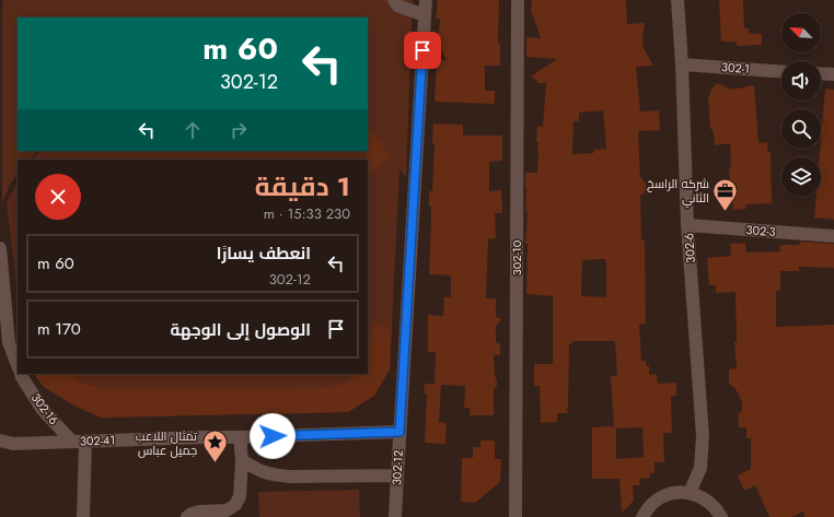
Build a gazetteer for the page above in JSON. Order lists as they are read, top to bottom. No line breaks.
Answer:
{"streets":{"street":["302-1","302-3","302-6","302-10","302-16","302-41","302-12"]},"crossings":[["302-1","302-6"],["302-3","302-6"],["302-16","302-41"],["302-41","302-12"]],"places":{"office":["شركه الراسخ الثاني"],"place":["تمثال اللاعب جميل عباس"]},"north":"top left","page":{"turn":["60 m","302-12"],"heading":["1 دقيقة","230 m · 15:33"],"list":[{"name":"انعطف يسارًا","note":"302-12","value":"60 m"},{"name":"الوصول إلى الوجهة","value":"170 m"}]}}
